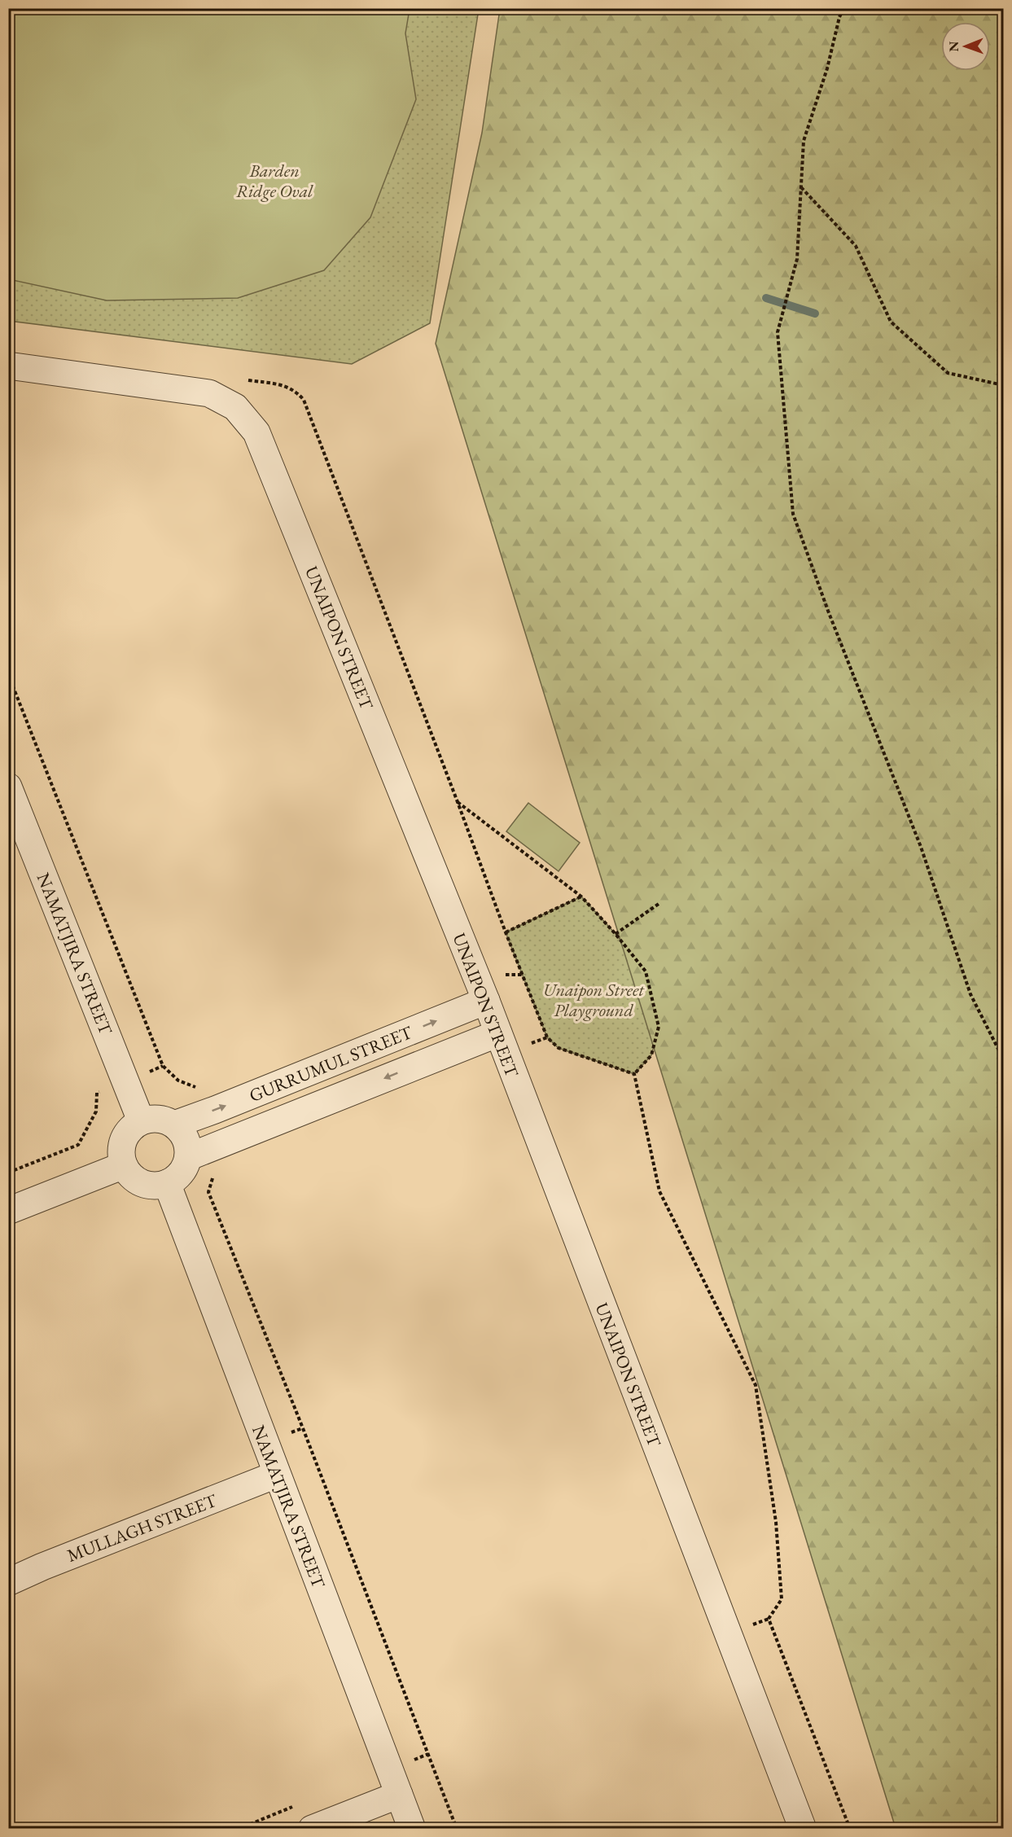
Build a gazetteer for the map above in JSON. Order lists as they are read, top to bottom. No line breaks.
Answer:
{"streets":{"street":["UNAIPON STREET","NAMATJIRA STREET","GURRUMUL STREET","MULLAGH STREET"]},"crossings":[["UNAIPON STREET","GURRUMUL STREET"],["NAMATJIRA STREET","GURRUMUL STREET"],["NAMATJIRA STREET","MULLAGH STREET"]],"parks":["Barden Ridge Oval","Unaipon Street Playground"],"north":"left"}
